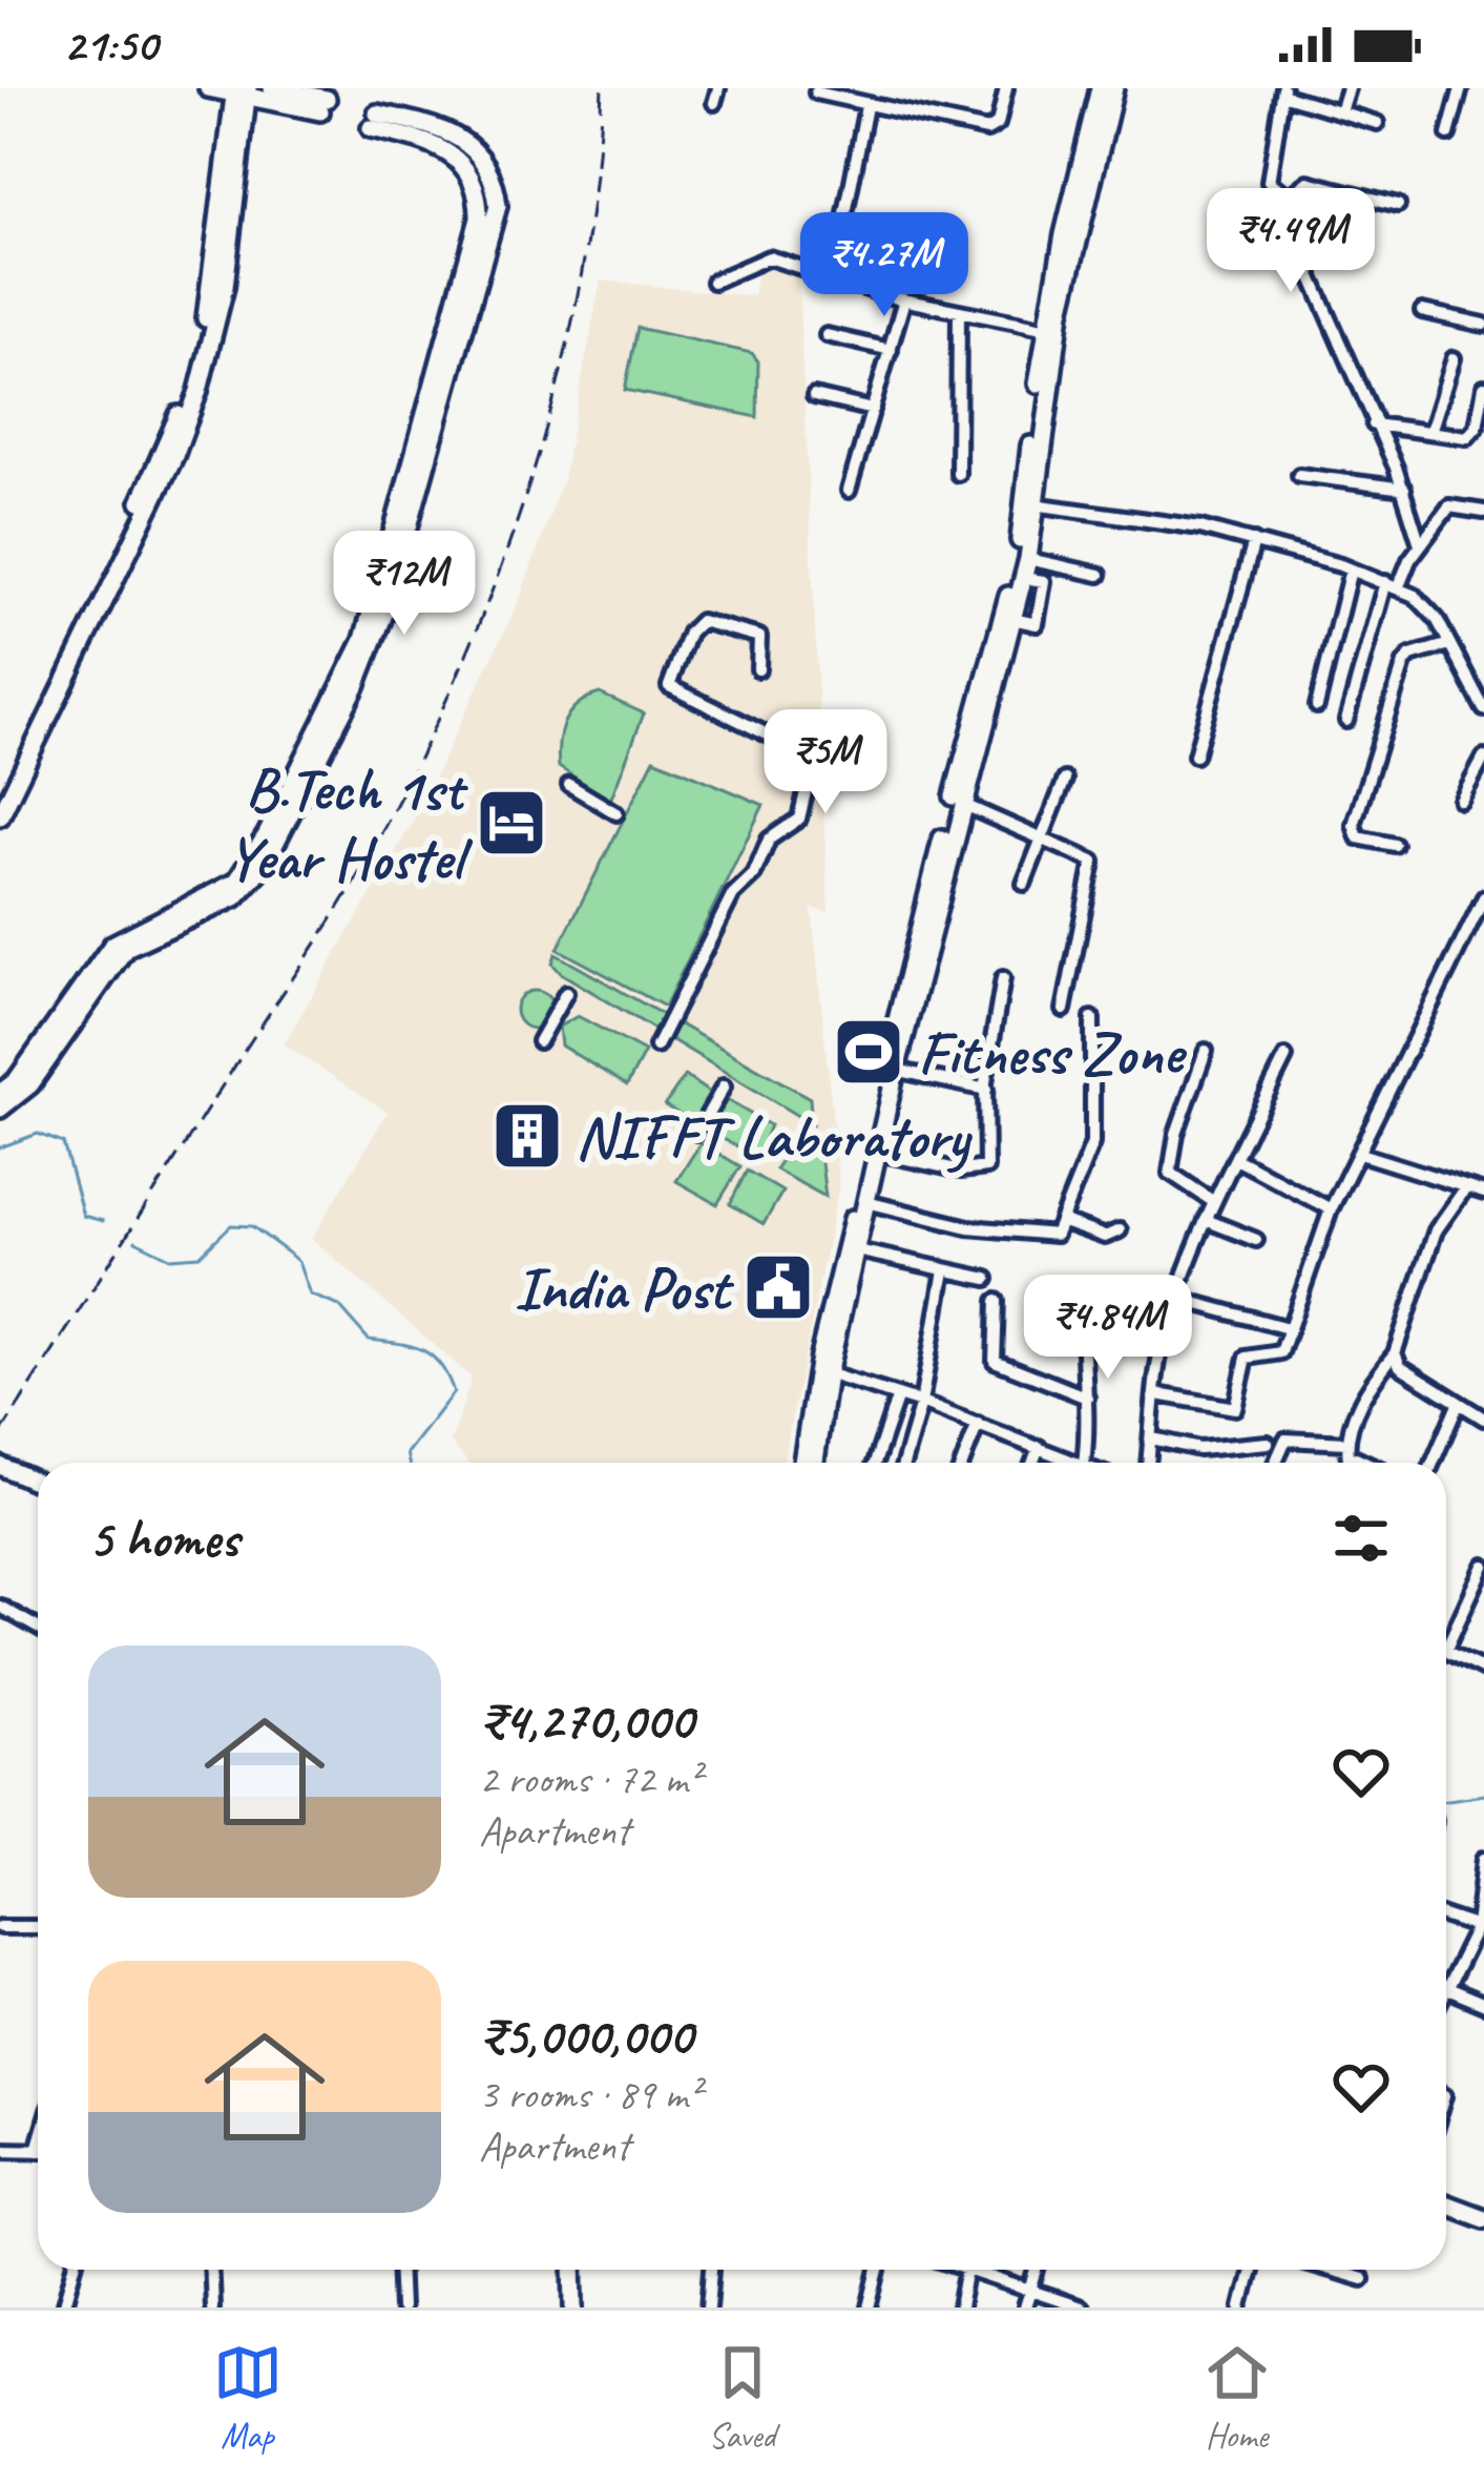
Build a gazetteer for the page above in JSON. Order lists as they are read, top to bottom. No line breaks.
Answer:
{"places":{"hotel":["B.Tech 1st Year Hostel"],"sports":["Fitness Zone"],"building":["NIFFT Laboratory"],"public building":["India Post"]},"page":{"status":"21:50","price":["₹4.49M","₹4.27M","₹12M","₹5M","₹4.84M"],"heading":"5 homes","list":[{"name":"₹4,270,000","note":"2 rooms · 72 m² · Apartment"},{"name":"₹5,000,000","note":"3 rooms · 89 m² · Apartment"}],"tabs":["Map","Saved","Home"]}}
